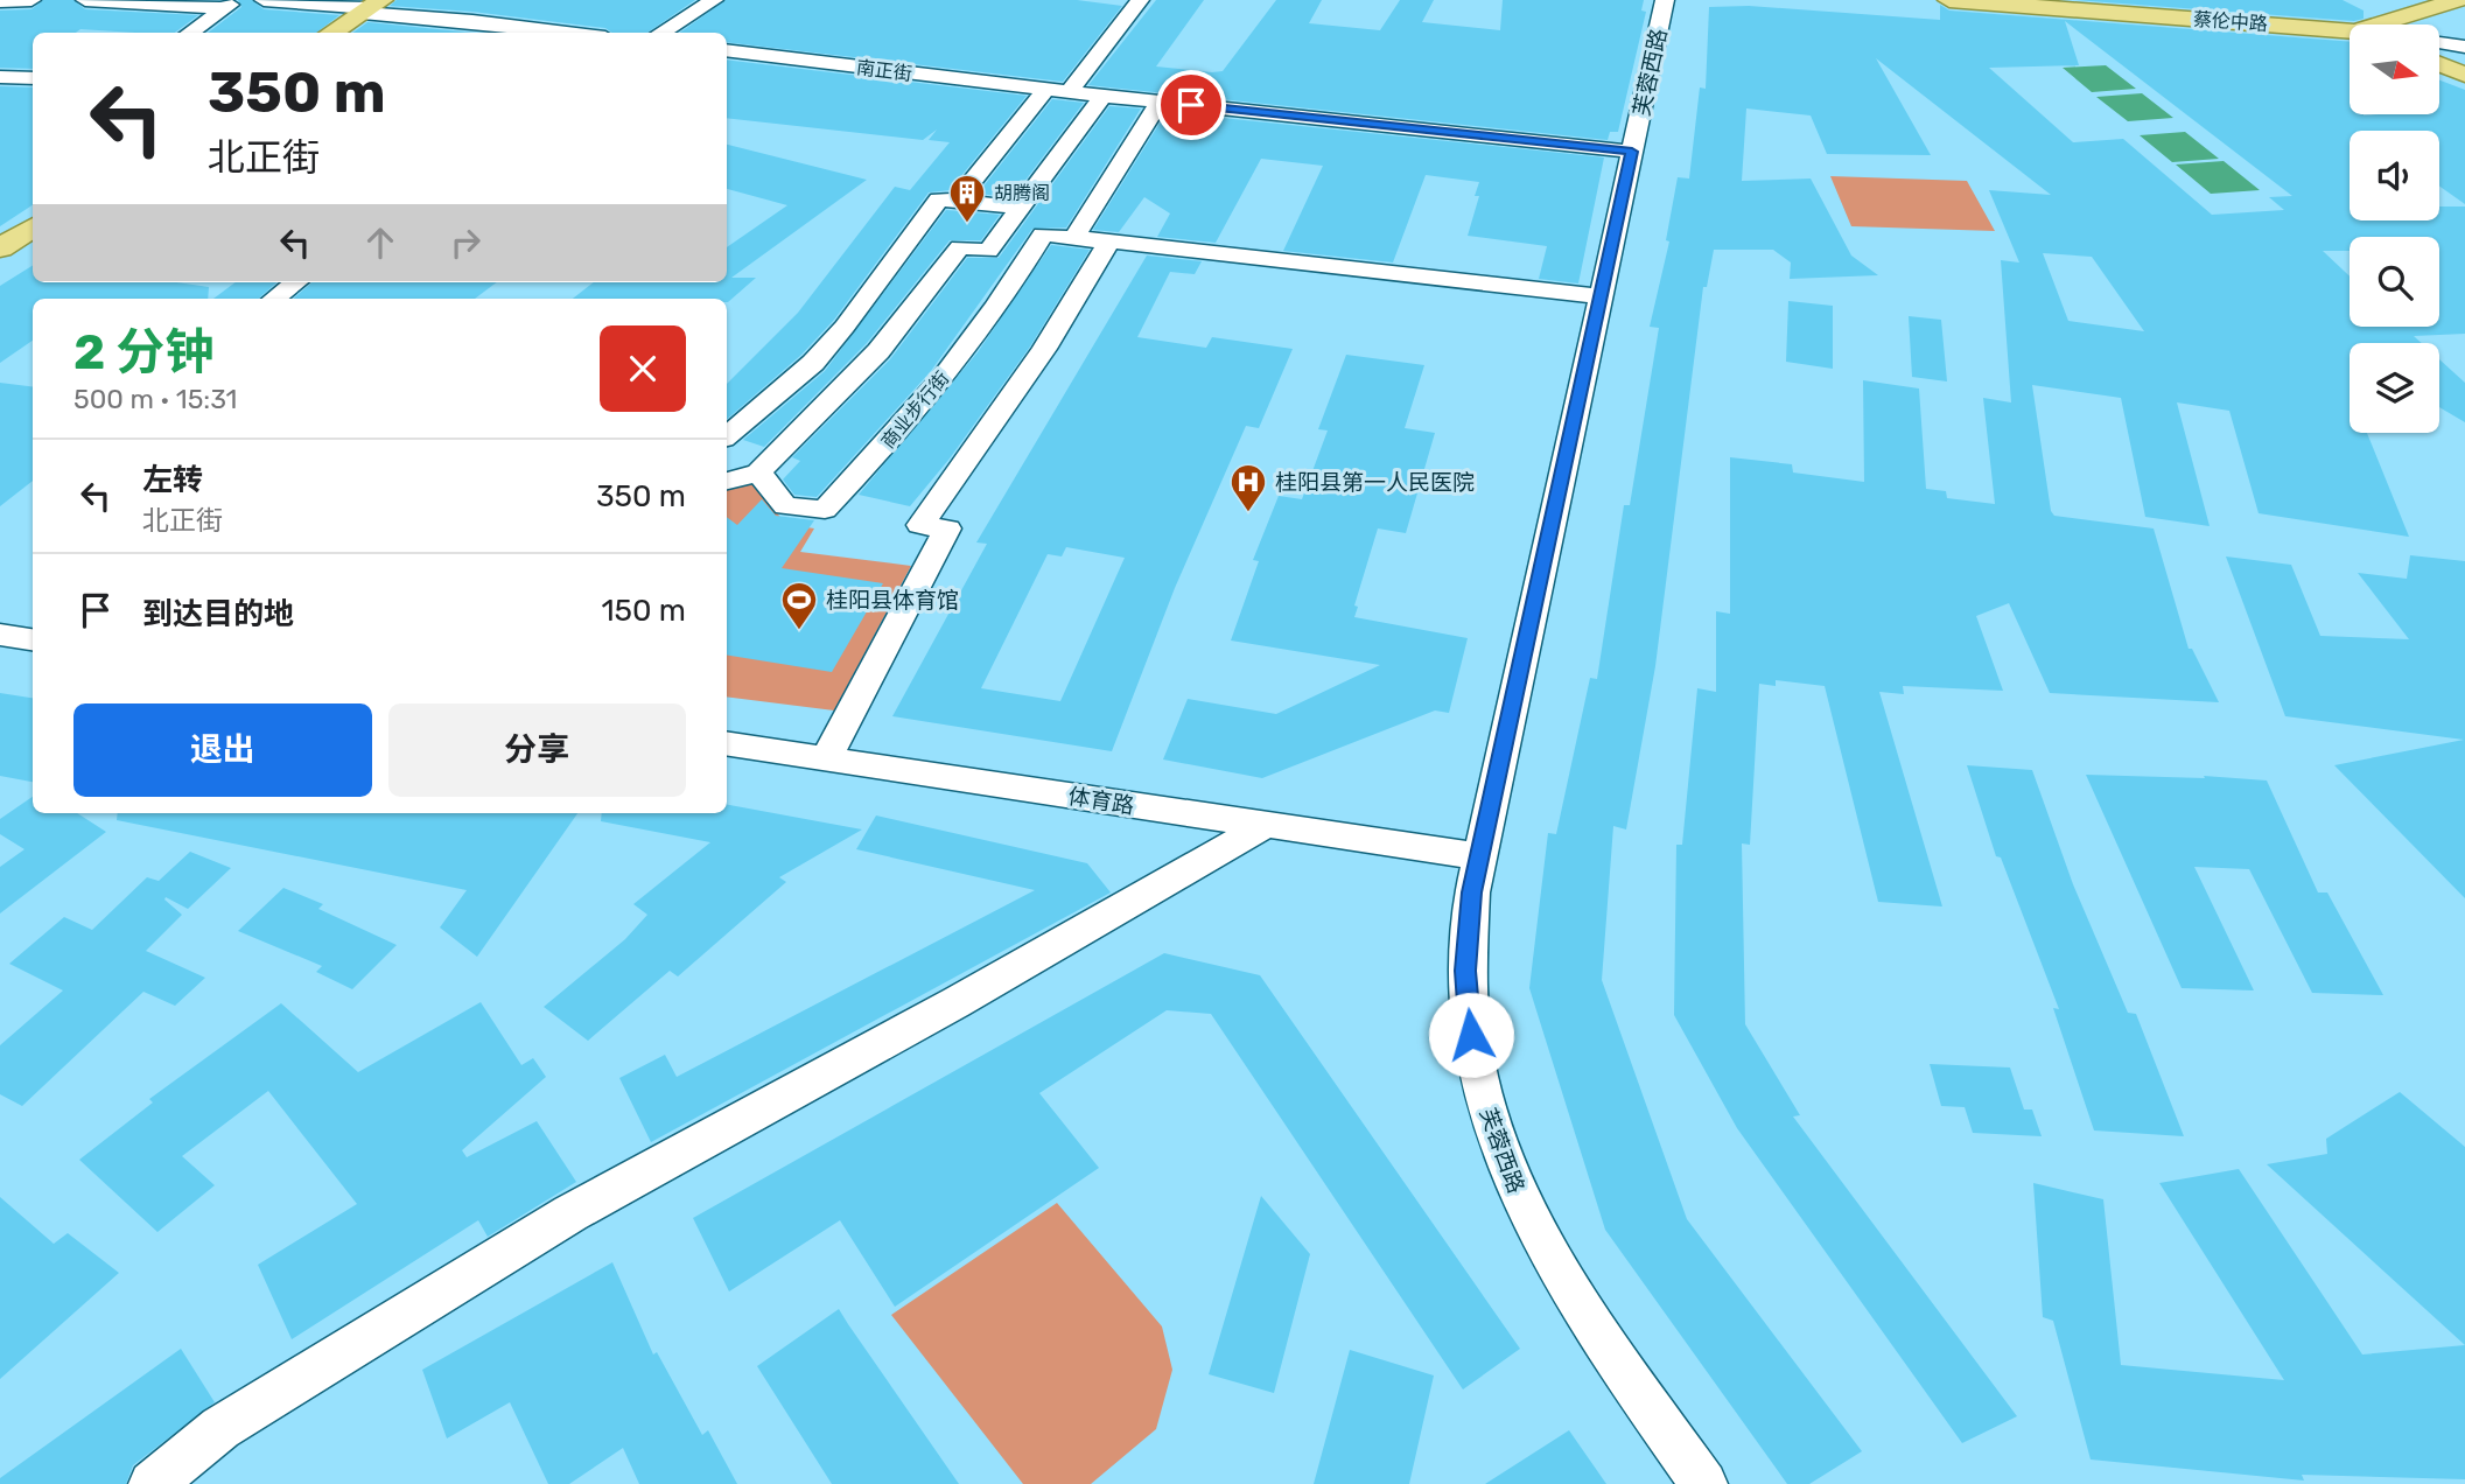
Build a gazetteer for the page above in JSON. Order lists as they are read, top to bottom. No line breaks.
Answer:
{"streets":{"main road":["蔡伦中路"],"street":["南正街","芙蓉西路","商业步行街","体育路"]},"crossings":[["芙蓉西路","体育路"]],"places":{"building":["胡腾阁"],"hospital":["桂阳县第一人民医院"],"sports":["桂阳县体育馆"]},"north":"right","page":{"turn":["350 m","北正街"],"heading":["2 分钟","500 m · 15:31"],"list":[{"name":"左转","note":"北正街","value":"350 m"},{"name":"到达目的地","value":"150 m"}],"buttons":["退出","分享"]}}
